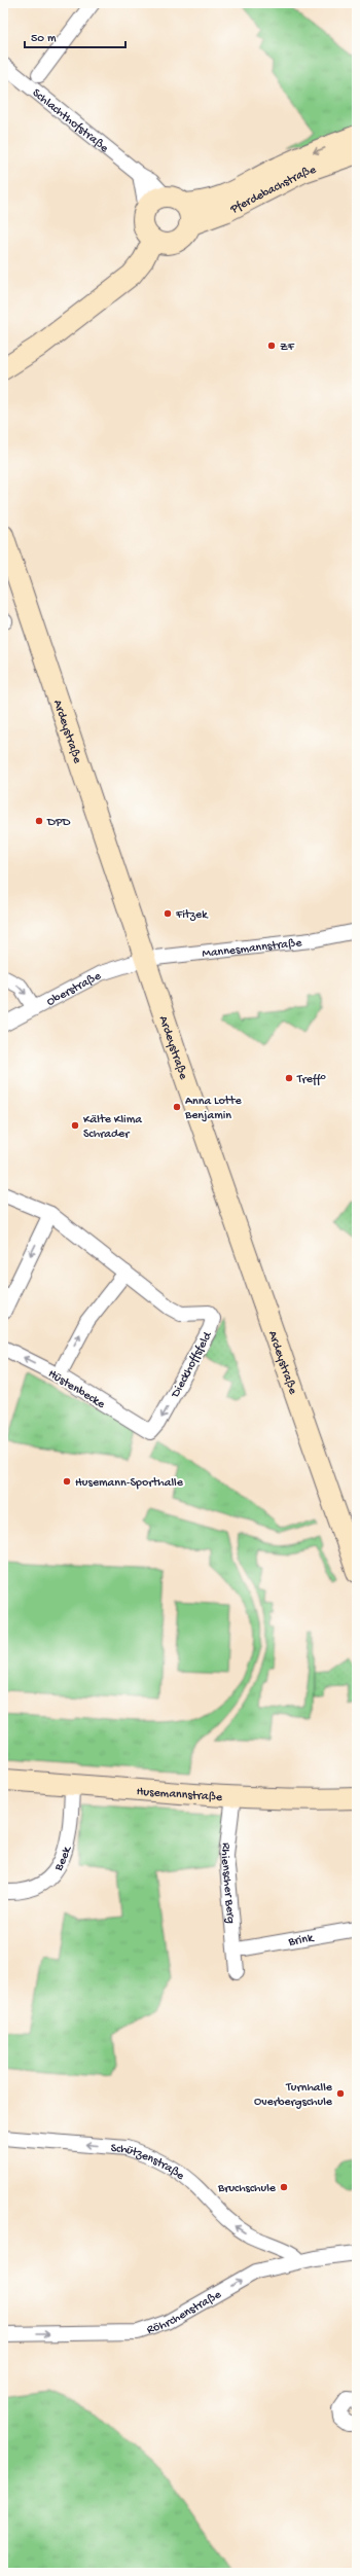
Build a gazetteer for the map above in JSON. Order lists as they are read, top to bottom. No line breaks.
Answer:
{"streets":{"main road":["Pferdebachstraße","Ardeystraße","Husemannstraße"],"street":["Schlachthofstraße","Mannesmannstraße","Oberstraße","Dieckhoffsfeld","Hüstenbecke","Beek","Rhienscher Berg","Brink","Schützenstraße","Röhrchenstraße"]},"crossings":[["Schlachthofstraße","Pferdebachstraße"],["Ardeystraße","Mannesmannstraße"],["Ardeystraße","Oberstraße"],["Mannesmannstraße","Oberstraße"],["Dieckhoffsfeld","Hüstenbecke"],["Husemannstraße","Beek"],["Husemannstraße","Rhienscher Berg"],["Schützenstraße","Röhrchenstraße"]],"one_way":["Hüstenbecke","Schützenstraße","Röhrchenstraße"],"places":["ZF","DPD","Fitzek","Treff°","Anna Lotte Benjamin","Kälte Klima Schrader","Husemann-Sporthalle","Turnhalle Overbergschule","Bruchschule"],"scale_bar":"50 m"}
